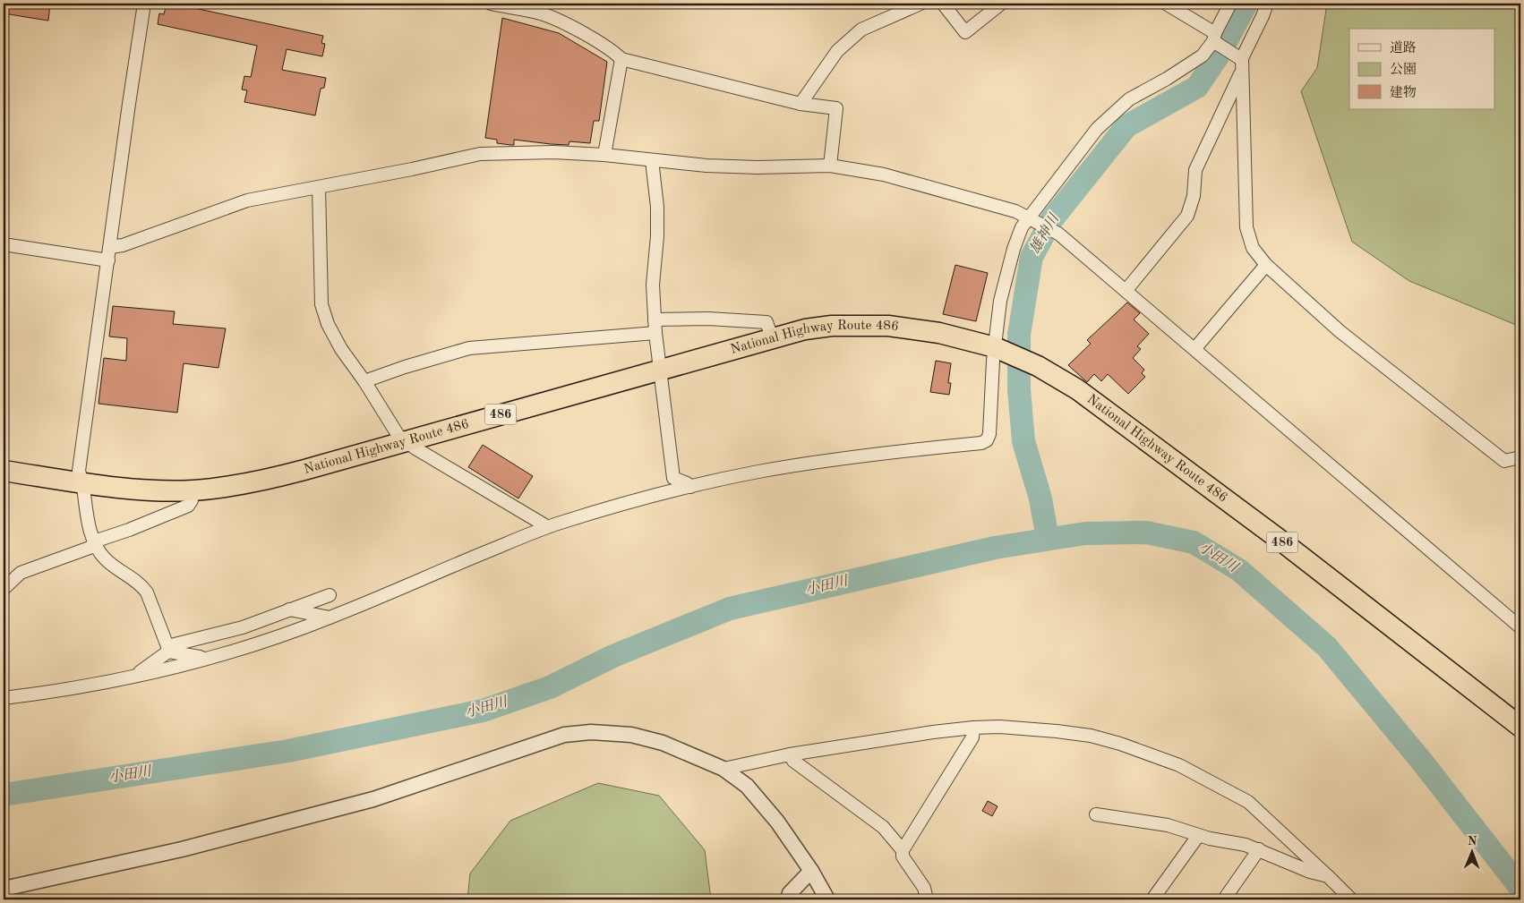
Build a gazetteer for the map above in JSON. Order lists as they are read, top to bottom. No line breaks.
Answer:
{"streets":{"highway":["National Highway Route 486","486"]},"water":["雄神川","小田川"],"legend":["道路","公園","建物"],"north":"top"}
